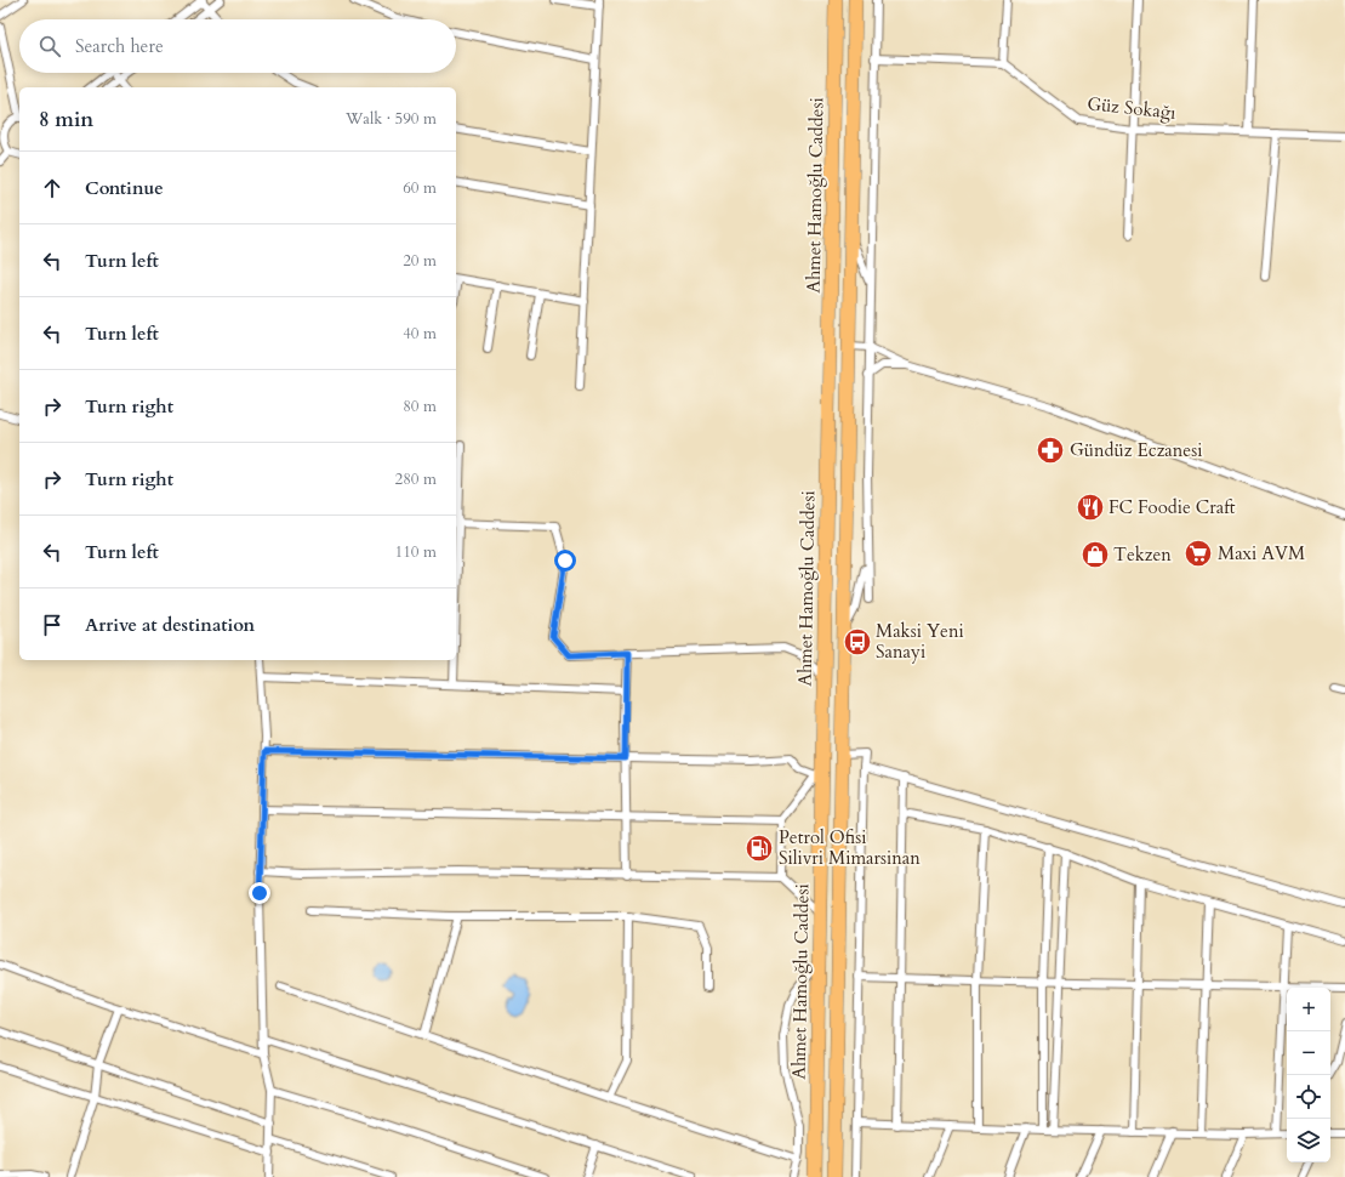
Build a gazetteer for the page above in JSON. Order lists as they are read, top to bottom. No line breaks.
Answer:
{"streets":{"highway":["Ahmet Hamoğlu Caddesi"],"street":["Güz Sokağı"]},"places":{"pharmacy":["Gündüz Eczanesi"],"restaurant":["FC Foodie Craft"],"supermarket":["Maxi AVM"],"shop":["Tekzen"],"bus stop":["Maksi Yeni Sanayi"],"fuel station":["Petrol Ofisi Silivri Mimarsinan"]},"page":{"search":"Search here","heading":["8 min","Walk · 590 m"],"list":[["Continue","60 m"],["Turn left","20 m"],["Turn left","40 m"],["Turn right","80 m"],["Turn right","280 m"],["Turn left","110 m"],"Arrive at destination"],"map_buttons":["+","−"]}}
